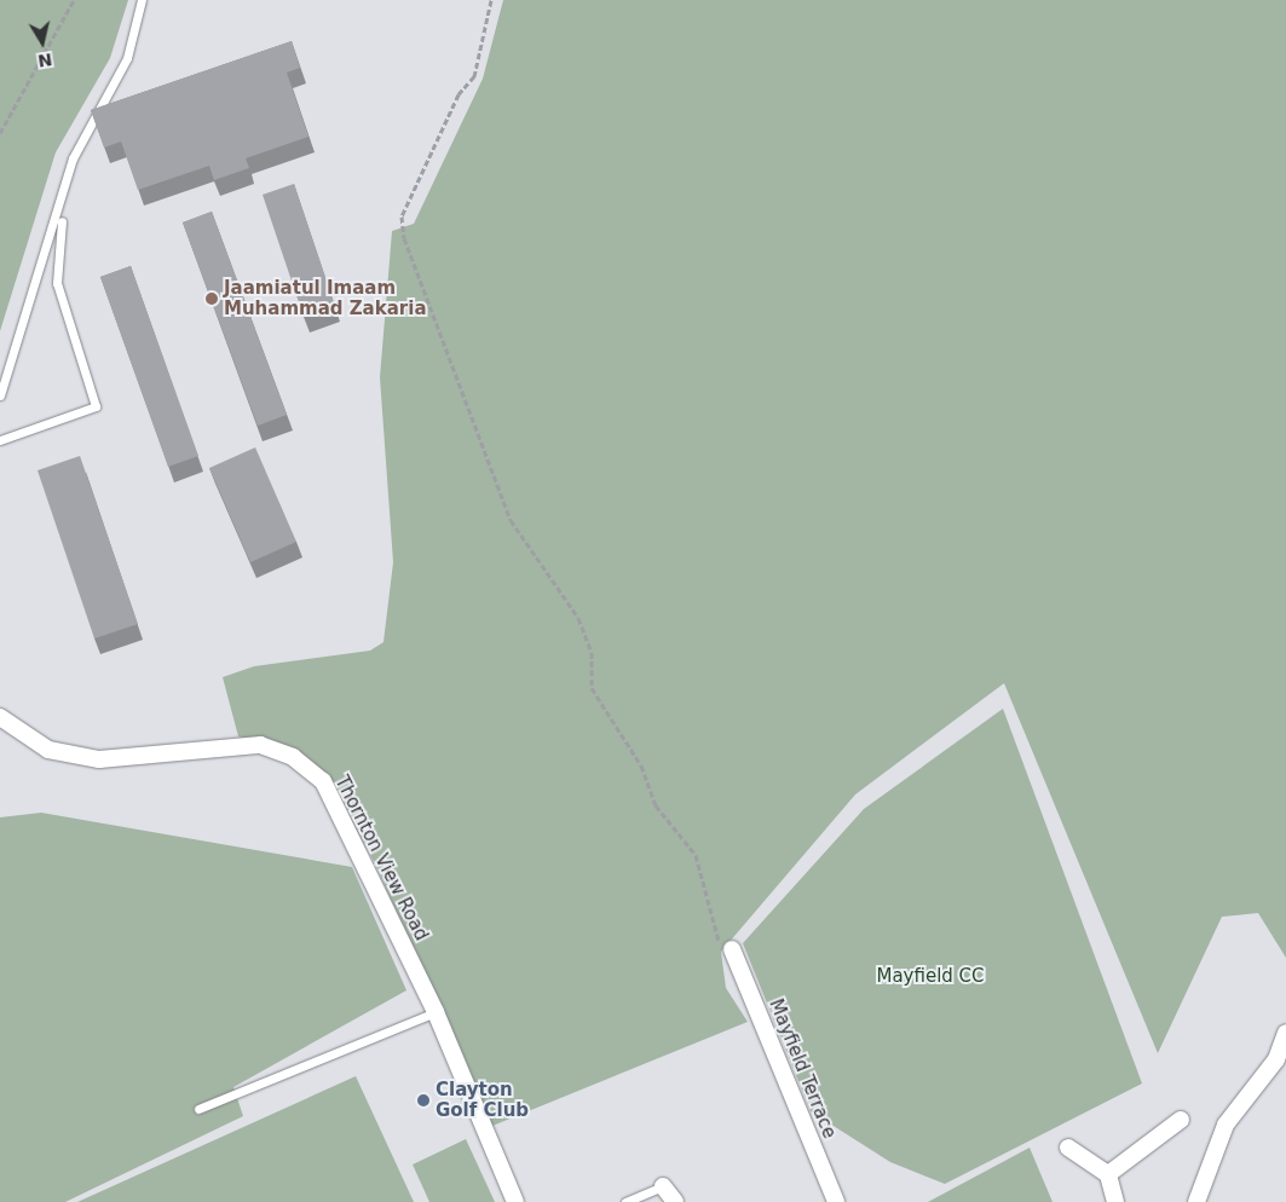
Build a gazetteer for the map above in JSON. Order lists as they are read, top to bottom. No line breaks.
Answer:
{"streets":{"street":["Thornton View Road","Mayfield Terrace"]},"parks":["Mayfield CC"],"places":["Jaamiatul Imaam Muhammad Zakaria","Clayton Golf Club"],"north":"bottom"}
